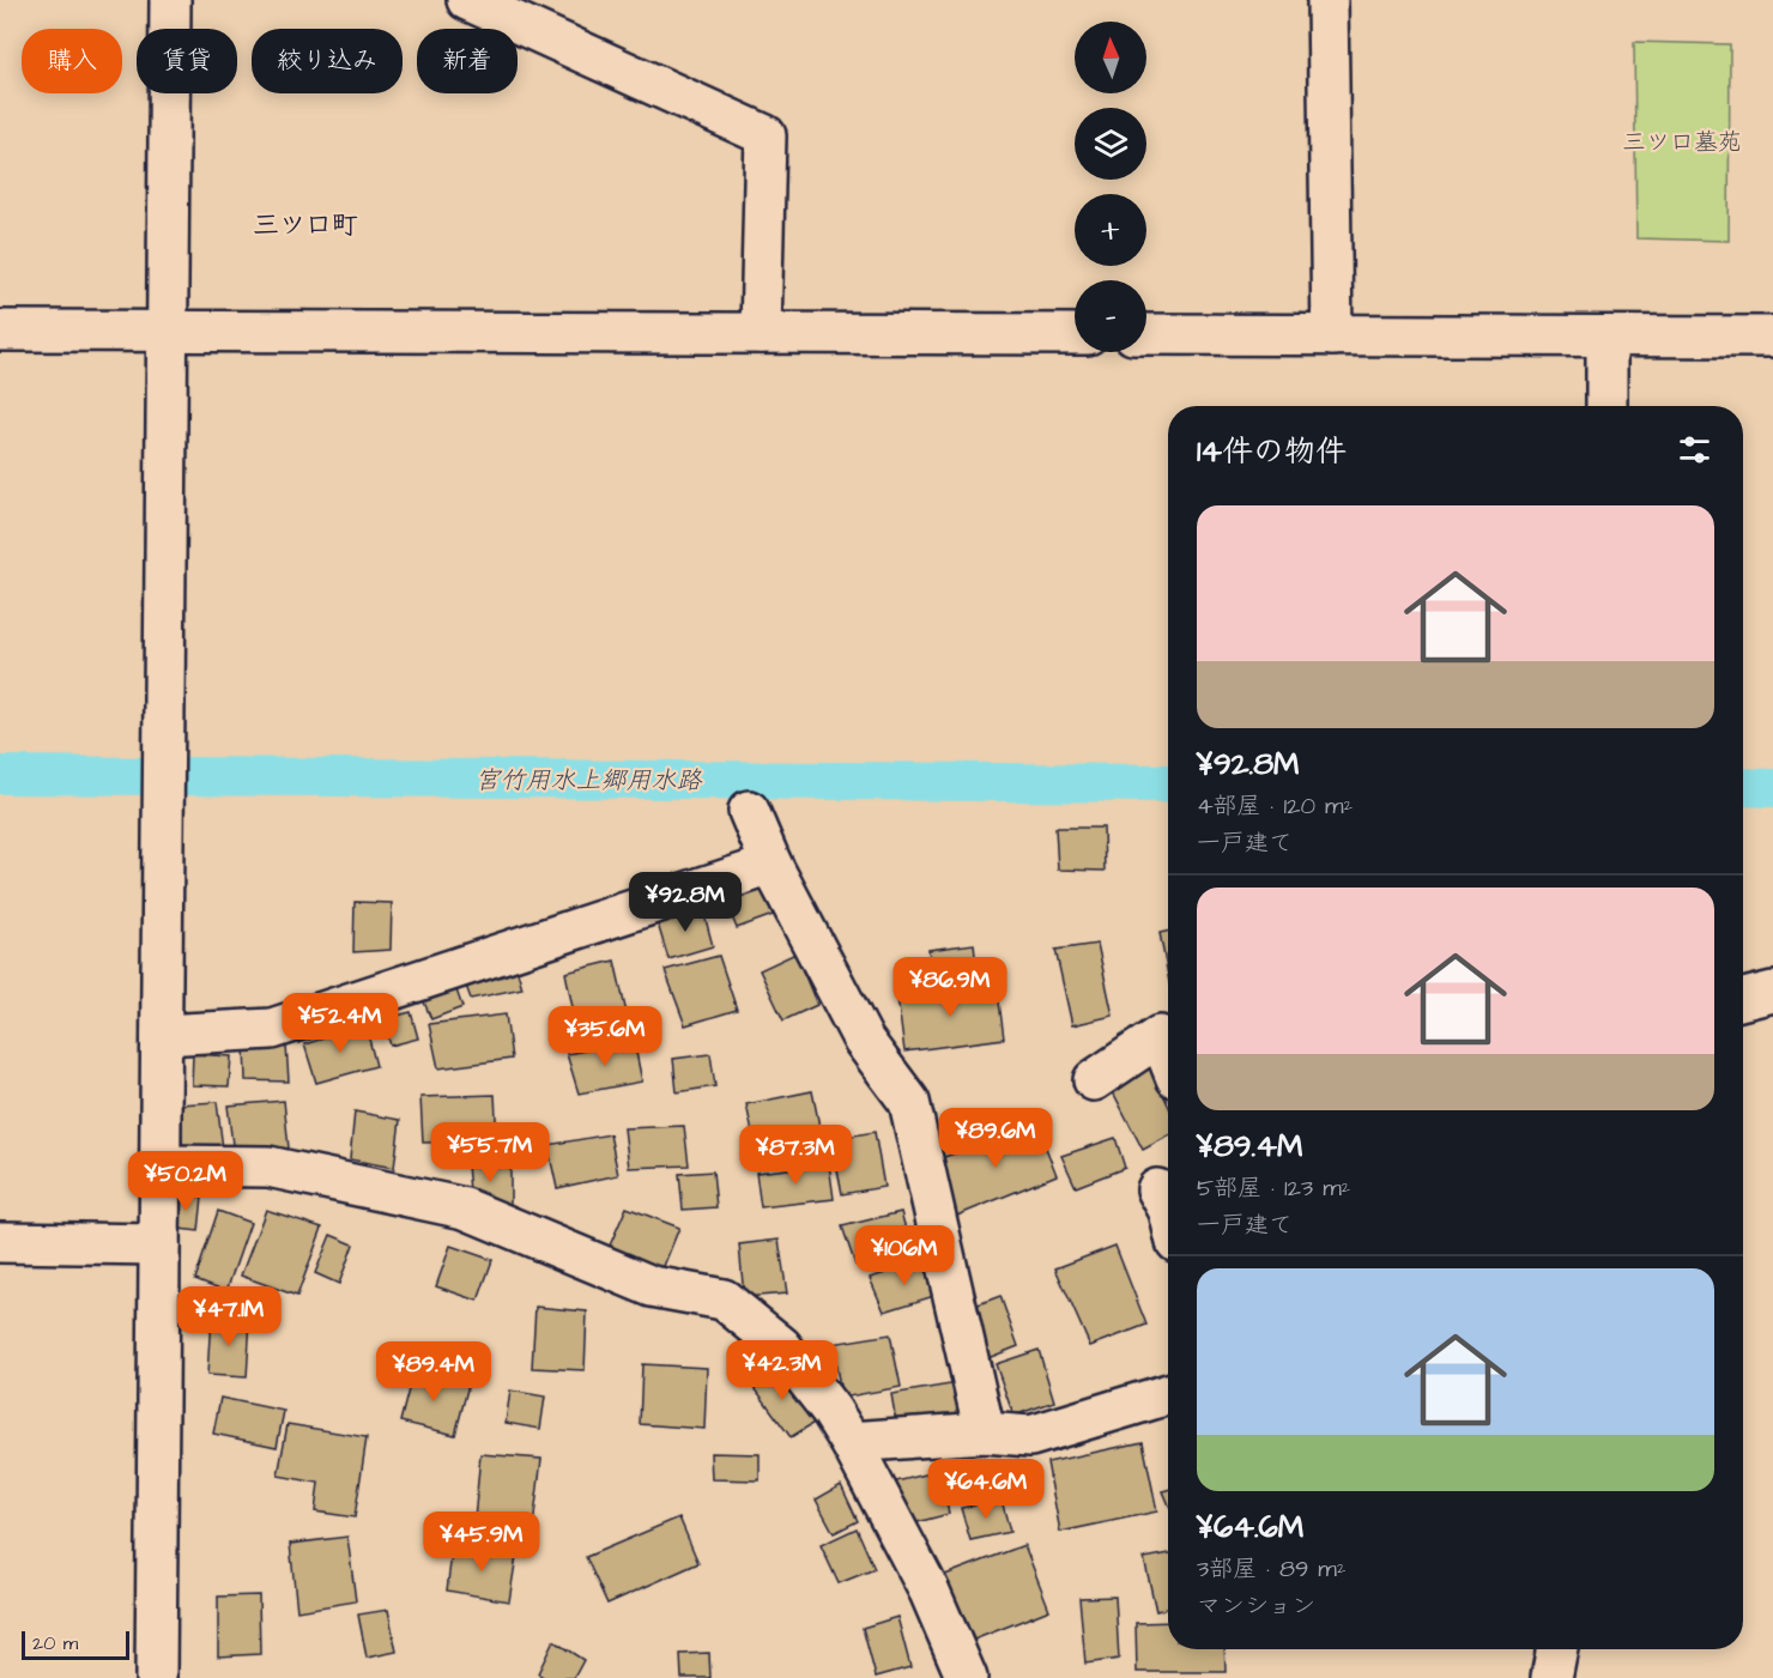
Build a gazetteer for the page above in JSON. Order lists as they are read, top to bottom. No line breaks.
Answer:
{"districts":["三ツ口町"],"water":["宮竹用水上郷用水路"],"parks":["三ツ口墓苑"],"scale_bar":"20 m","north":"top","page":{"map_buttons":["+","−"],"chip":["購入","賃貸","絞り込み","新着"],"heading":"14件の物件","list":[{"name":"¥92.8M","note":"4部屋 · 120 m² · 一戸建て"},{"name":"¥89.4M","note":"5部屋 · 123 m² · 一戸建て"},{"name":"¥64.6M","note":"3部屋 · 89 m² · マンション"}],"price":["¥92.8M","¥86.9M","¥52.4M","¥35.6M","¥89.6M","¥55.7M","¥87.3M","¥50.2M","¥106M","¥47.1M","¥42.3M","¥89.4M","¥64.6M","¥45.9M"],"scale":"20 m"}}
